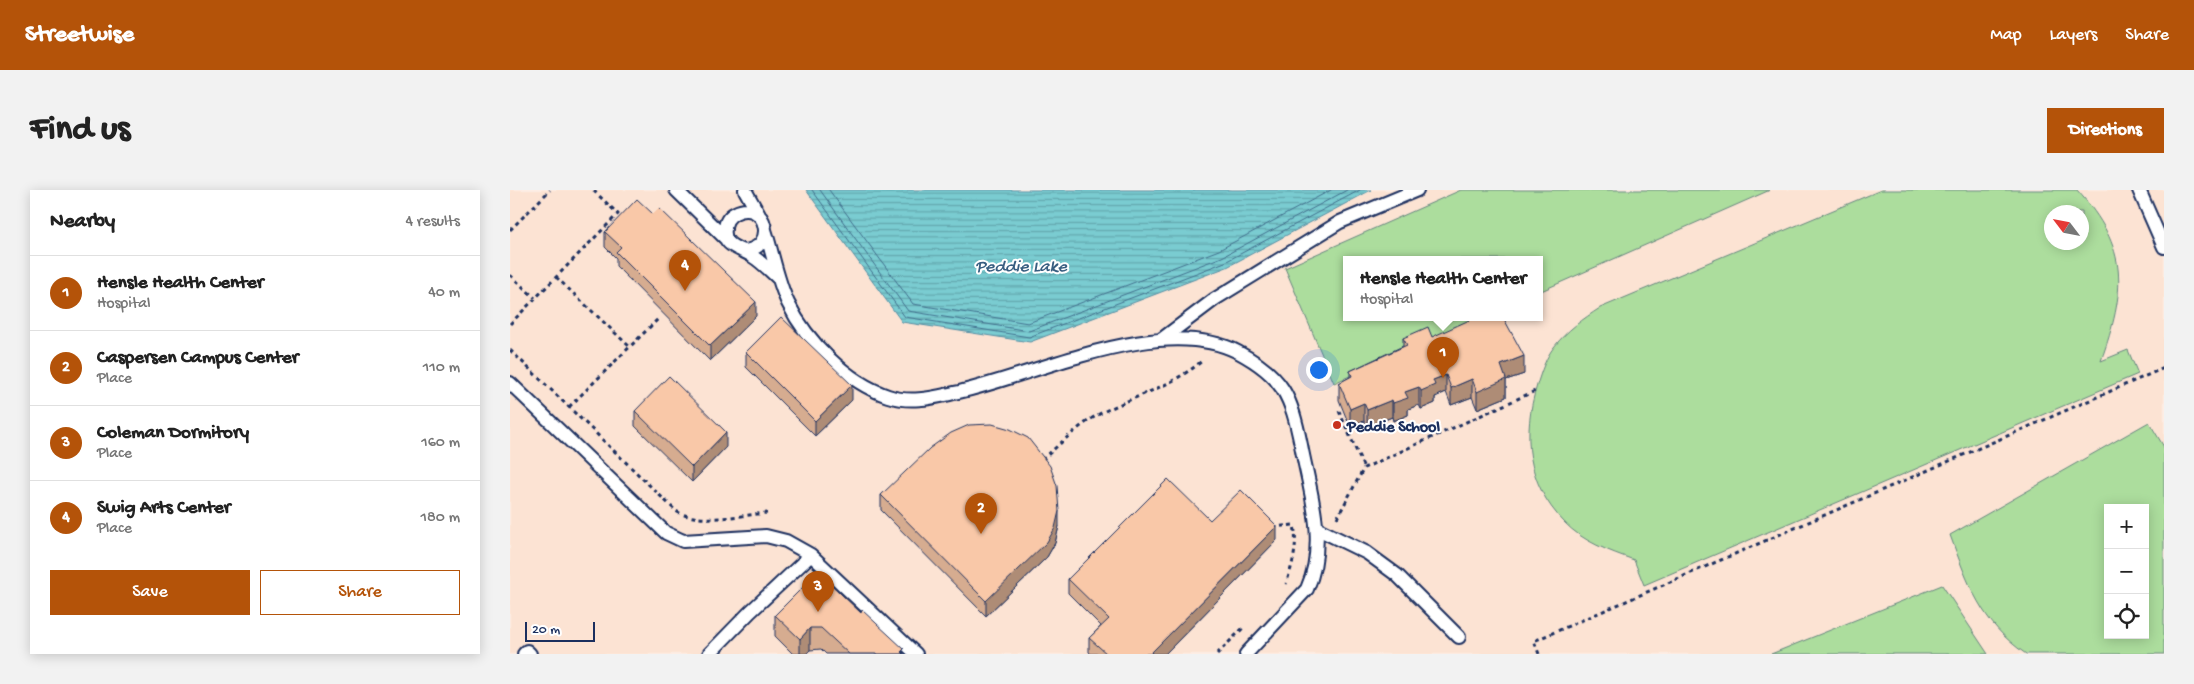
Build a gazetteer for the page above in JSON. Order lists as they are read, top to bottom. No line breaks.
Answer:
{"water":["Peddie Lake"],"places":["Peddie School"],"scale_bar":"20 m","north":"top left","page":{"header":"Streetwise","nav":["Map","Layers","Share"],"buttons":["Directions",["Save","Share"]],"title":"Find us","heading":["Nearby","4 results"],"pins":["4","1","2","3"],"list":[{"mark":"1","name":"Hensle Health Center","note":"Hospital","value":"40 m"},{"mark":"2","name":"Caspersen Campus Center","note":"Place","value":"110 m"},{"mark":"3","name":"Coleman Dormitory","note":"Place","value":"160 m"},{"mark":"4","name":"Swig Arts Center","note":"Place","value":"180 m"}],"popup":["Hensle Health Center","Hospital"],"map_buttons":["+","−"],"scale":"20 m"}}
